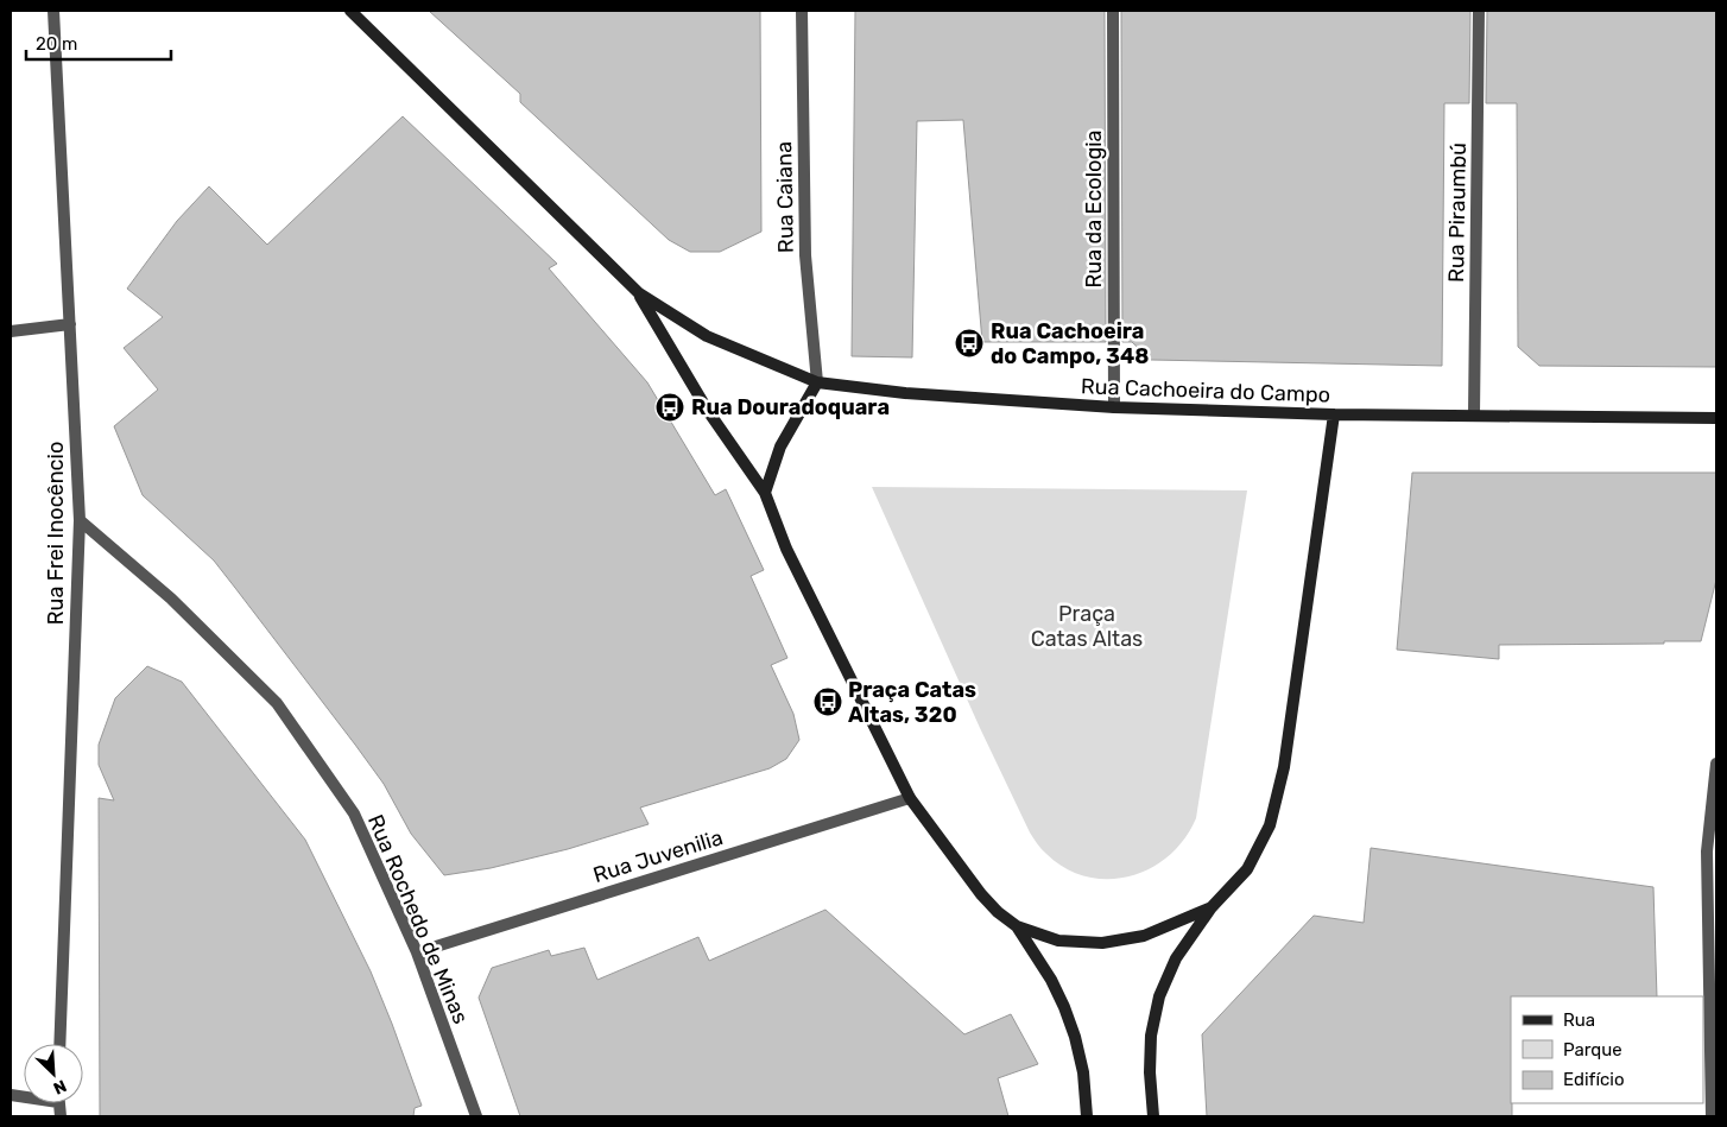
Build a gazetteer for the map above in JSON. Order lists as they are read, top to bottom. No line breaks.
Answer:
{"streets":{"main road":["Rua Cachoeira do Campo"],"street":["Rua Caiana","Rua da Ecologia","Rua Piraumbú","Rua Frei Inocêncio","Rua Juvenilia","Rua Rochedo de Minas"]},"crossings":[["Rua Caiana","Rua Cachoeira do Campo"],["Rua da Ecologia","Rua Cachoeira do Campo"],["Rua Piraumbú","Rua Cachoeira do Campo"],["Rua Frei Inocêncio","Rua Rochedo de Minas"],["Rua Juvenilia","Rua Rochedo de Minas"]],"parks":["Praça Catas Altas"],"places":{"bus stop":["Rua Cachoeira do Campo, 348","Rua Douradoquara","Praça Catas Altas, 320"]},"legend":["Rua","Parque","Edifício"],"scale_bar":"20 m","north":"bottom right"}
